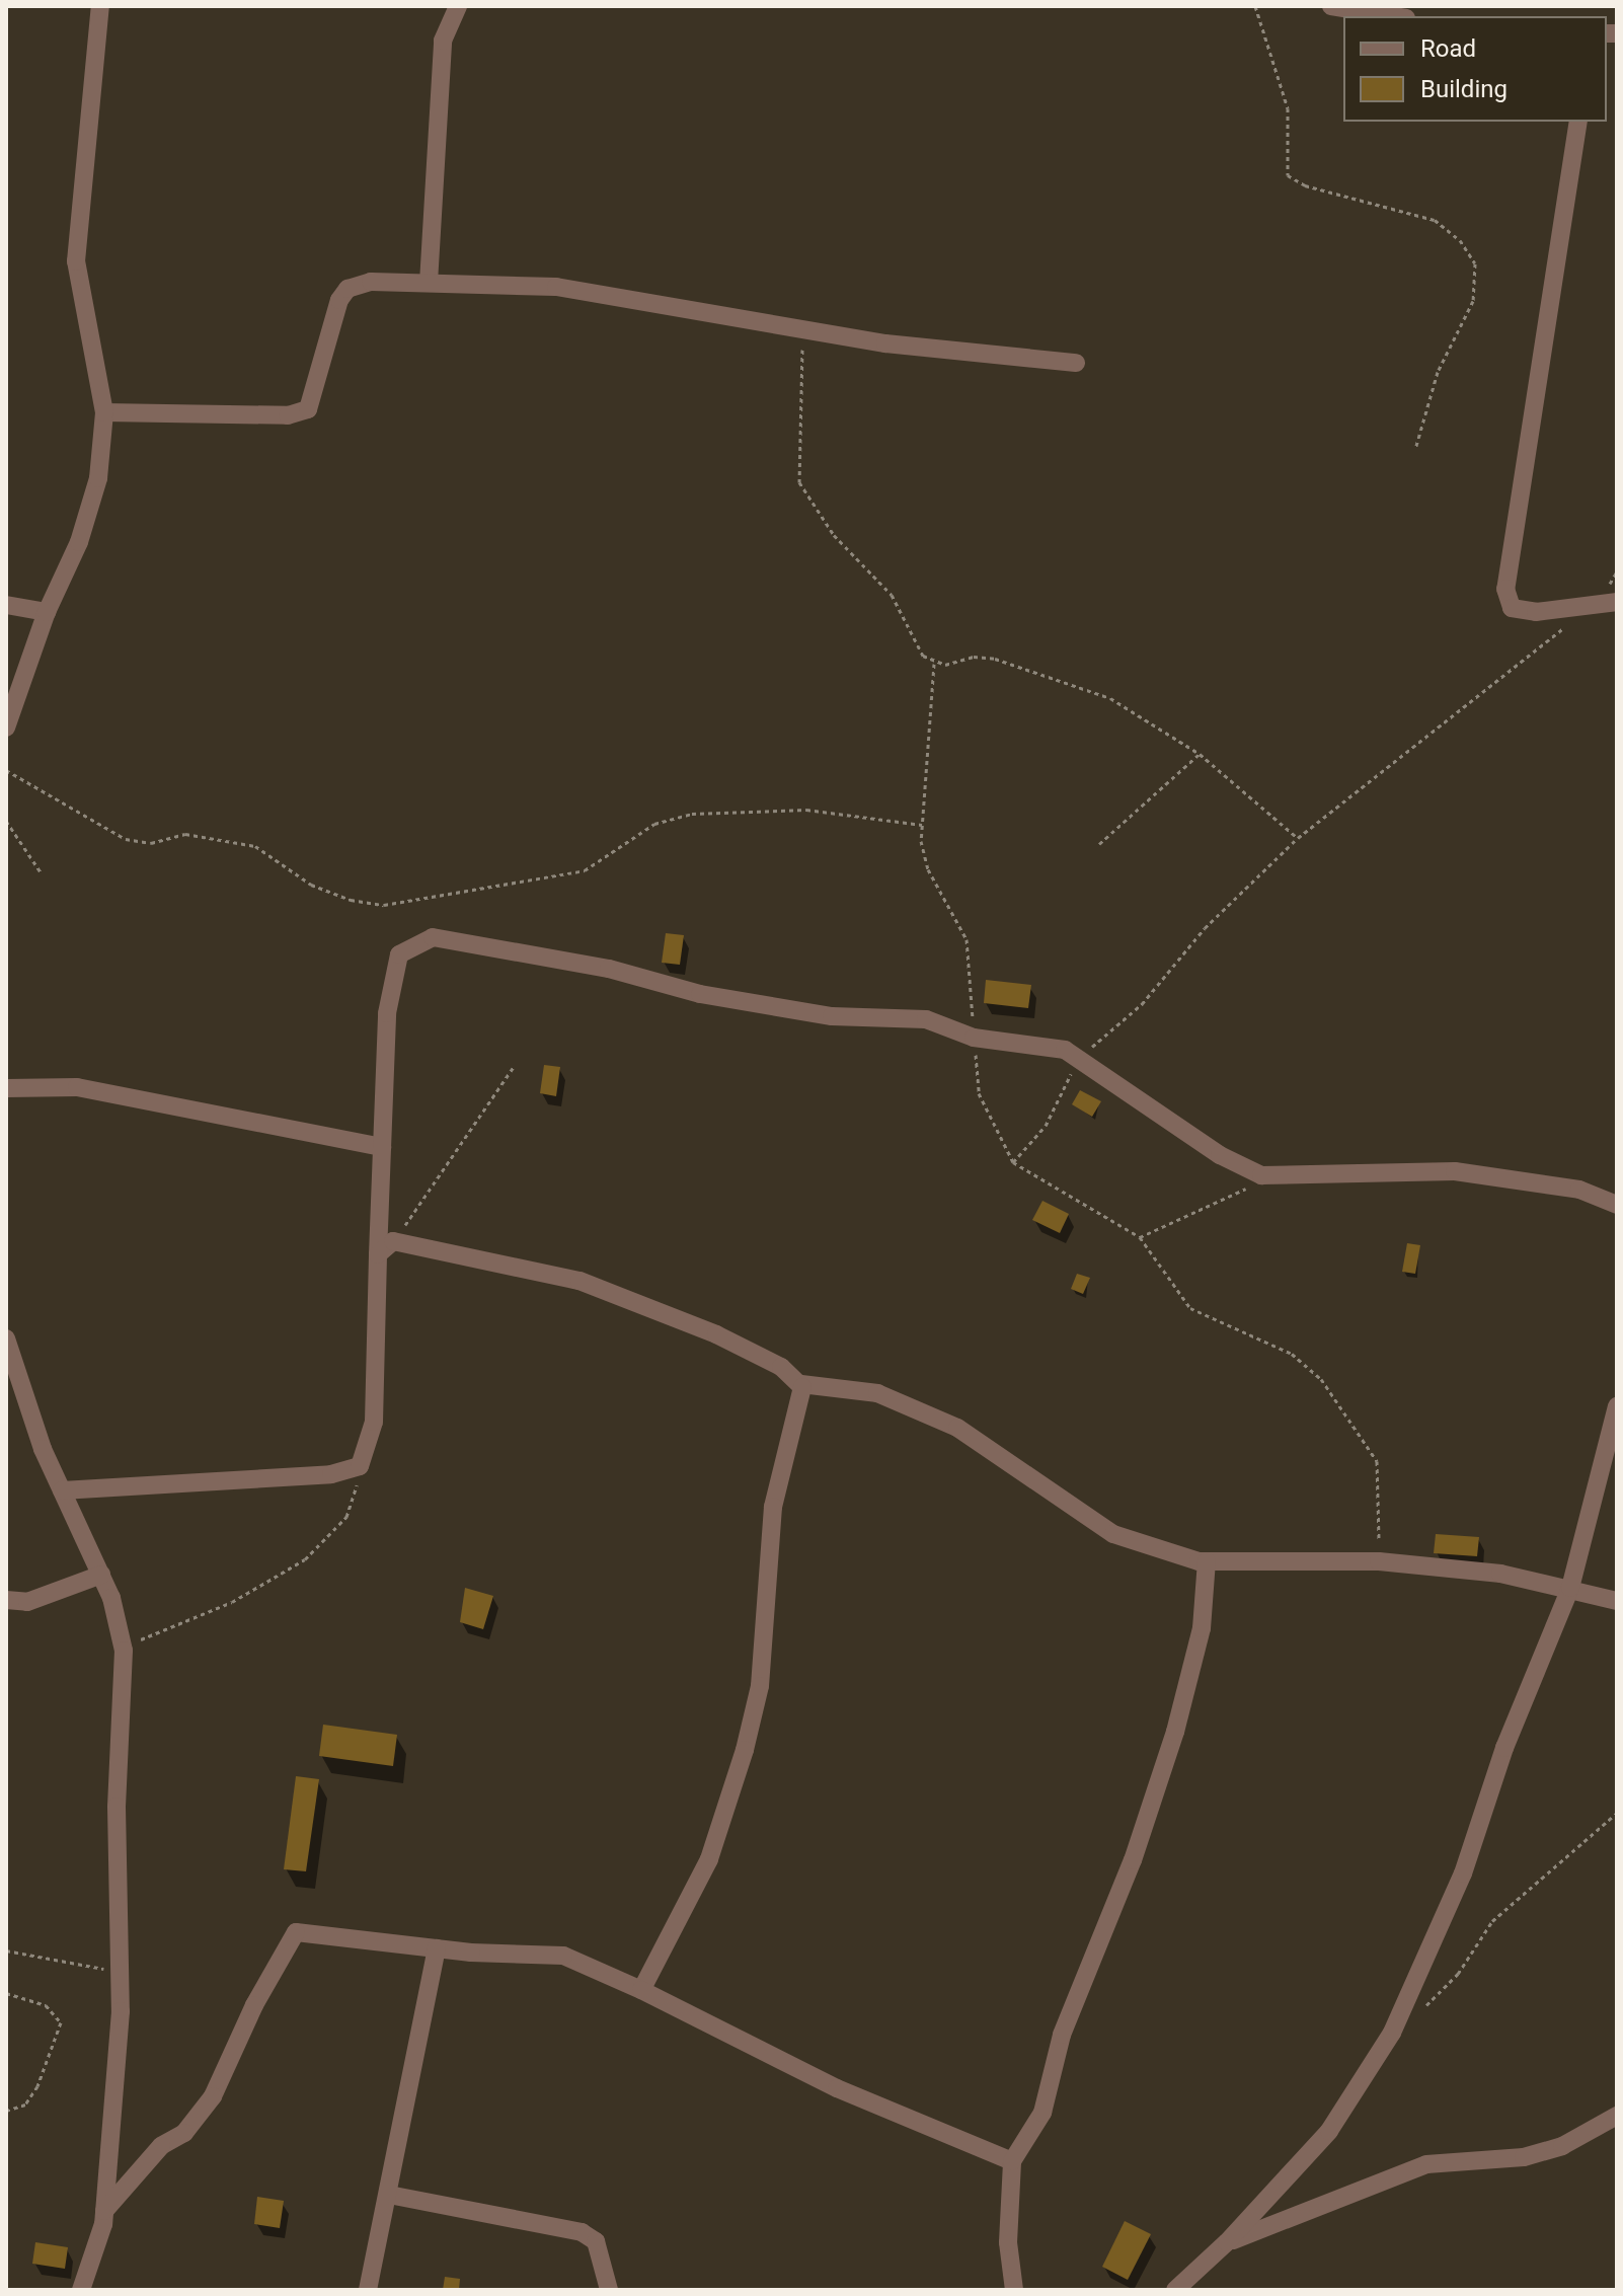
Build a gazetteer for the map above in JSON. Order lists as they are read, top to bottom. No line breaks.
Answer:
{"legend":["Road","Building"]}
